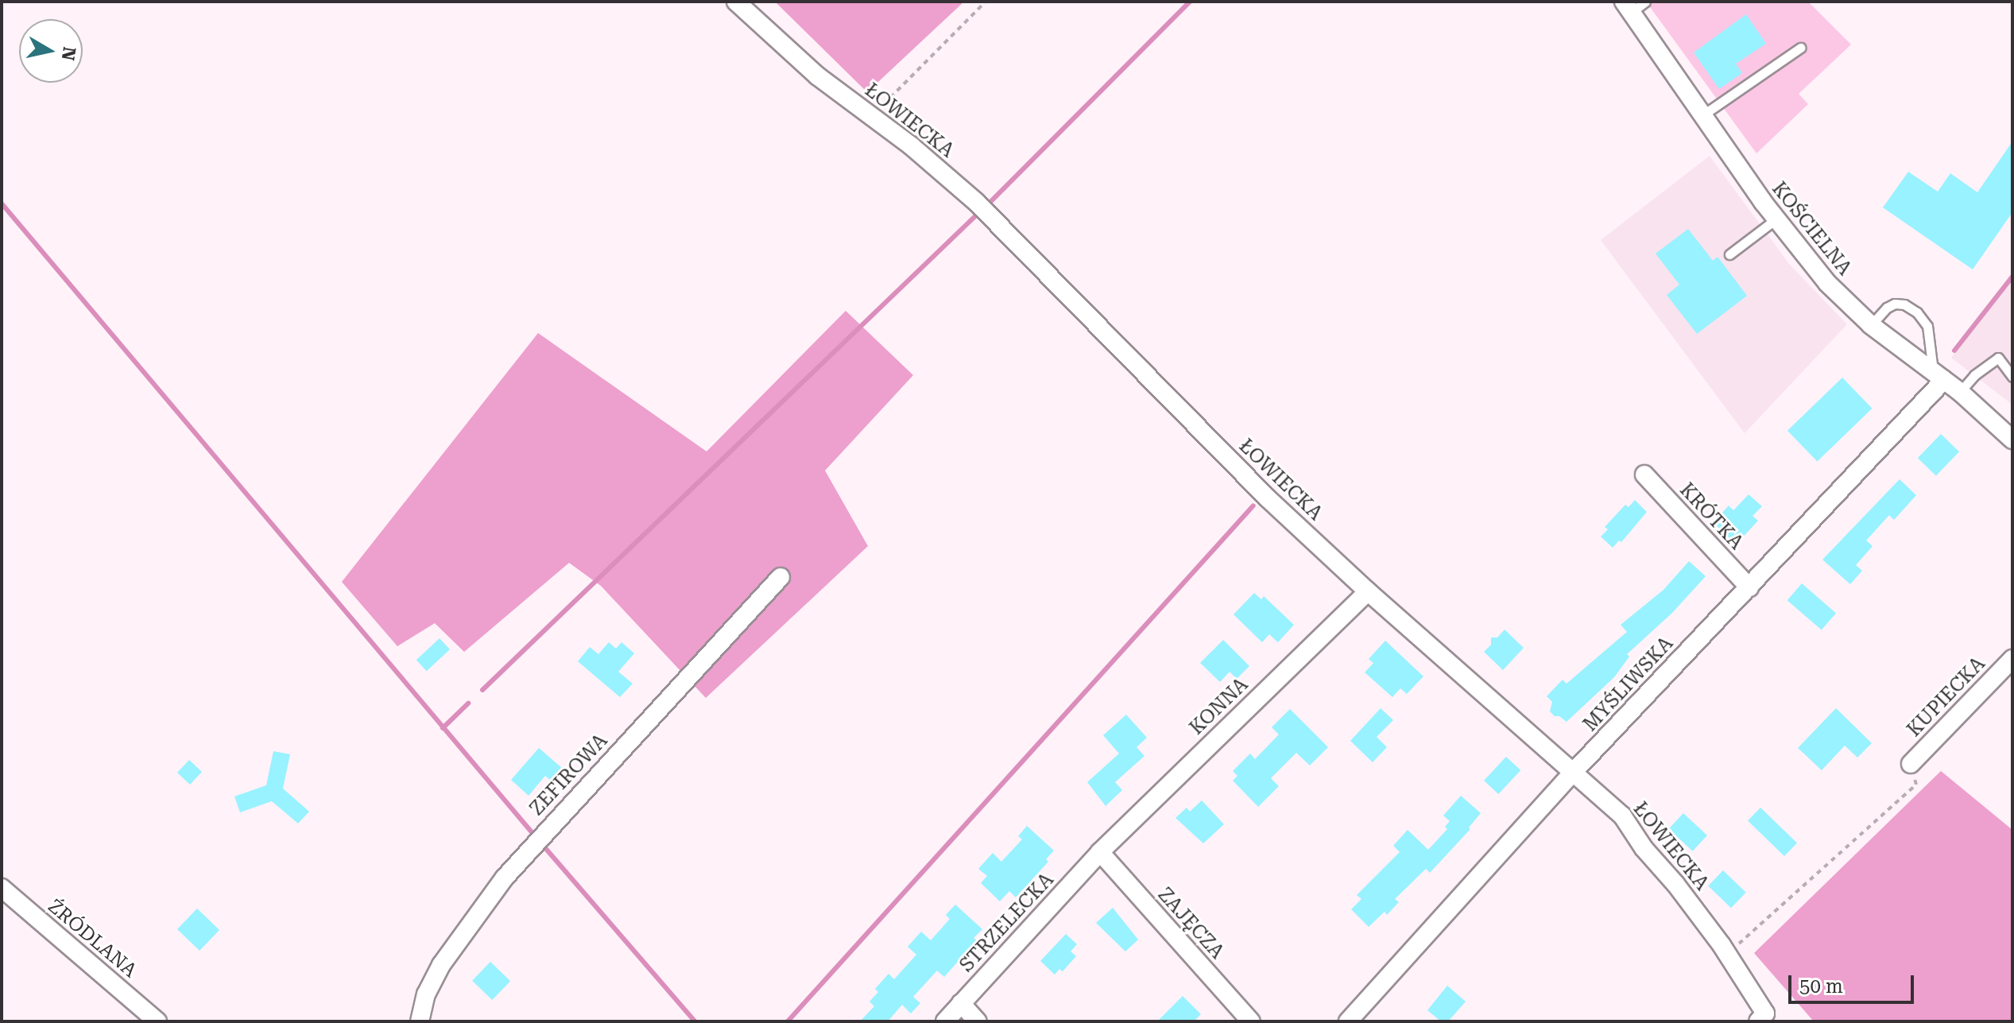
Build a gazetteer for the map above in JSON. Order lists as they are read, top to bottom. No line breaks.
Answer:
{"streets":{"street":["ŁOWIECKA","KOŚCIELNA","KRÓTKA","MYŚLIWSKA","KUPIECKA","KONNA","ZEFIROWA","STRZELECKA","ZAJĘCZA","ŹRÓDLANA"]},"crossings":[["ŁOWIECKA","MYŚLIWSKA"],["ŁOWIECKA","KONNA"],["KOŚCIELNA","MYŚLIWSKA"],["KRÓTKA","MYŚLIWSKA"],["KONNA","STRZELECKA"],["KONNA","ZAJĘCZA"],["STRZELECKA","ZAJĘCZA"]],"scale_bar":"50 m","north":"right"}
